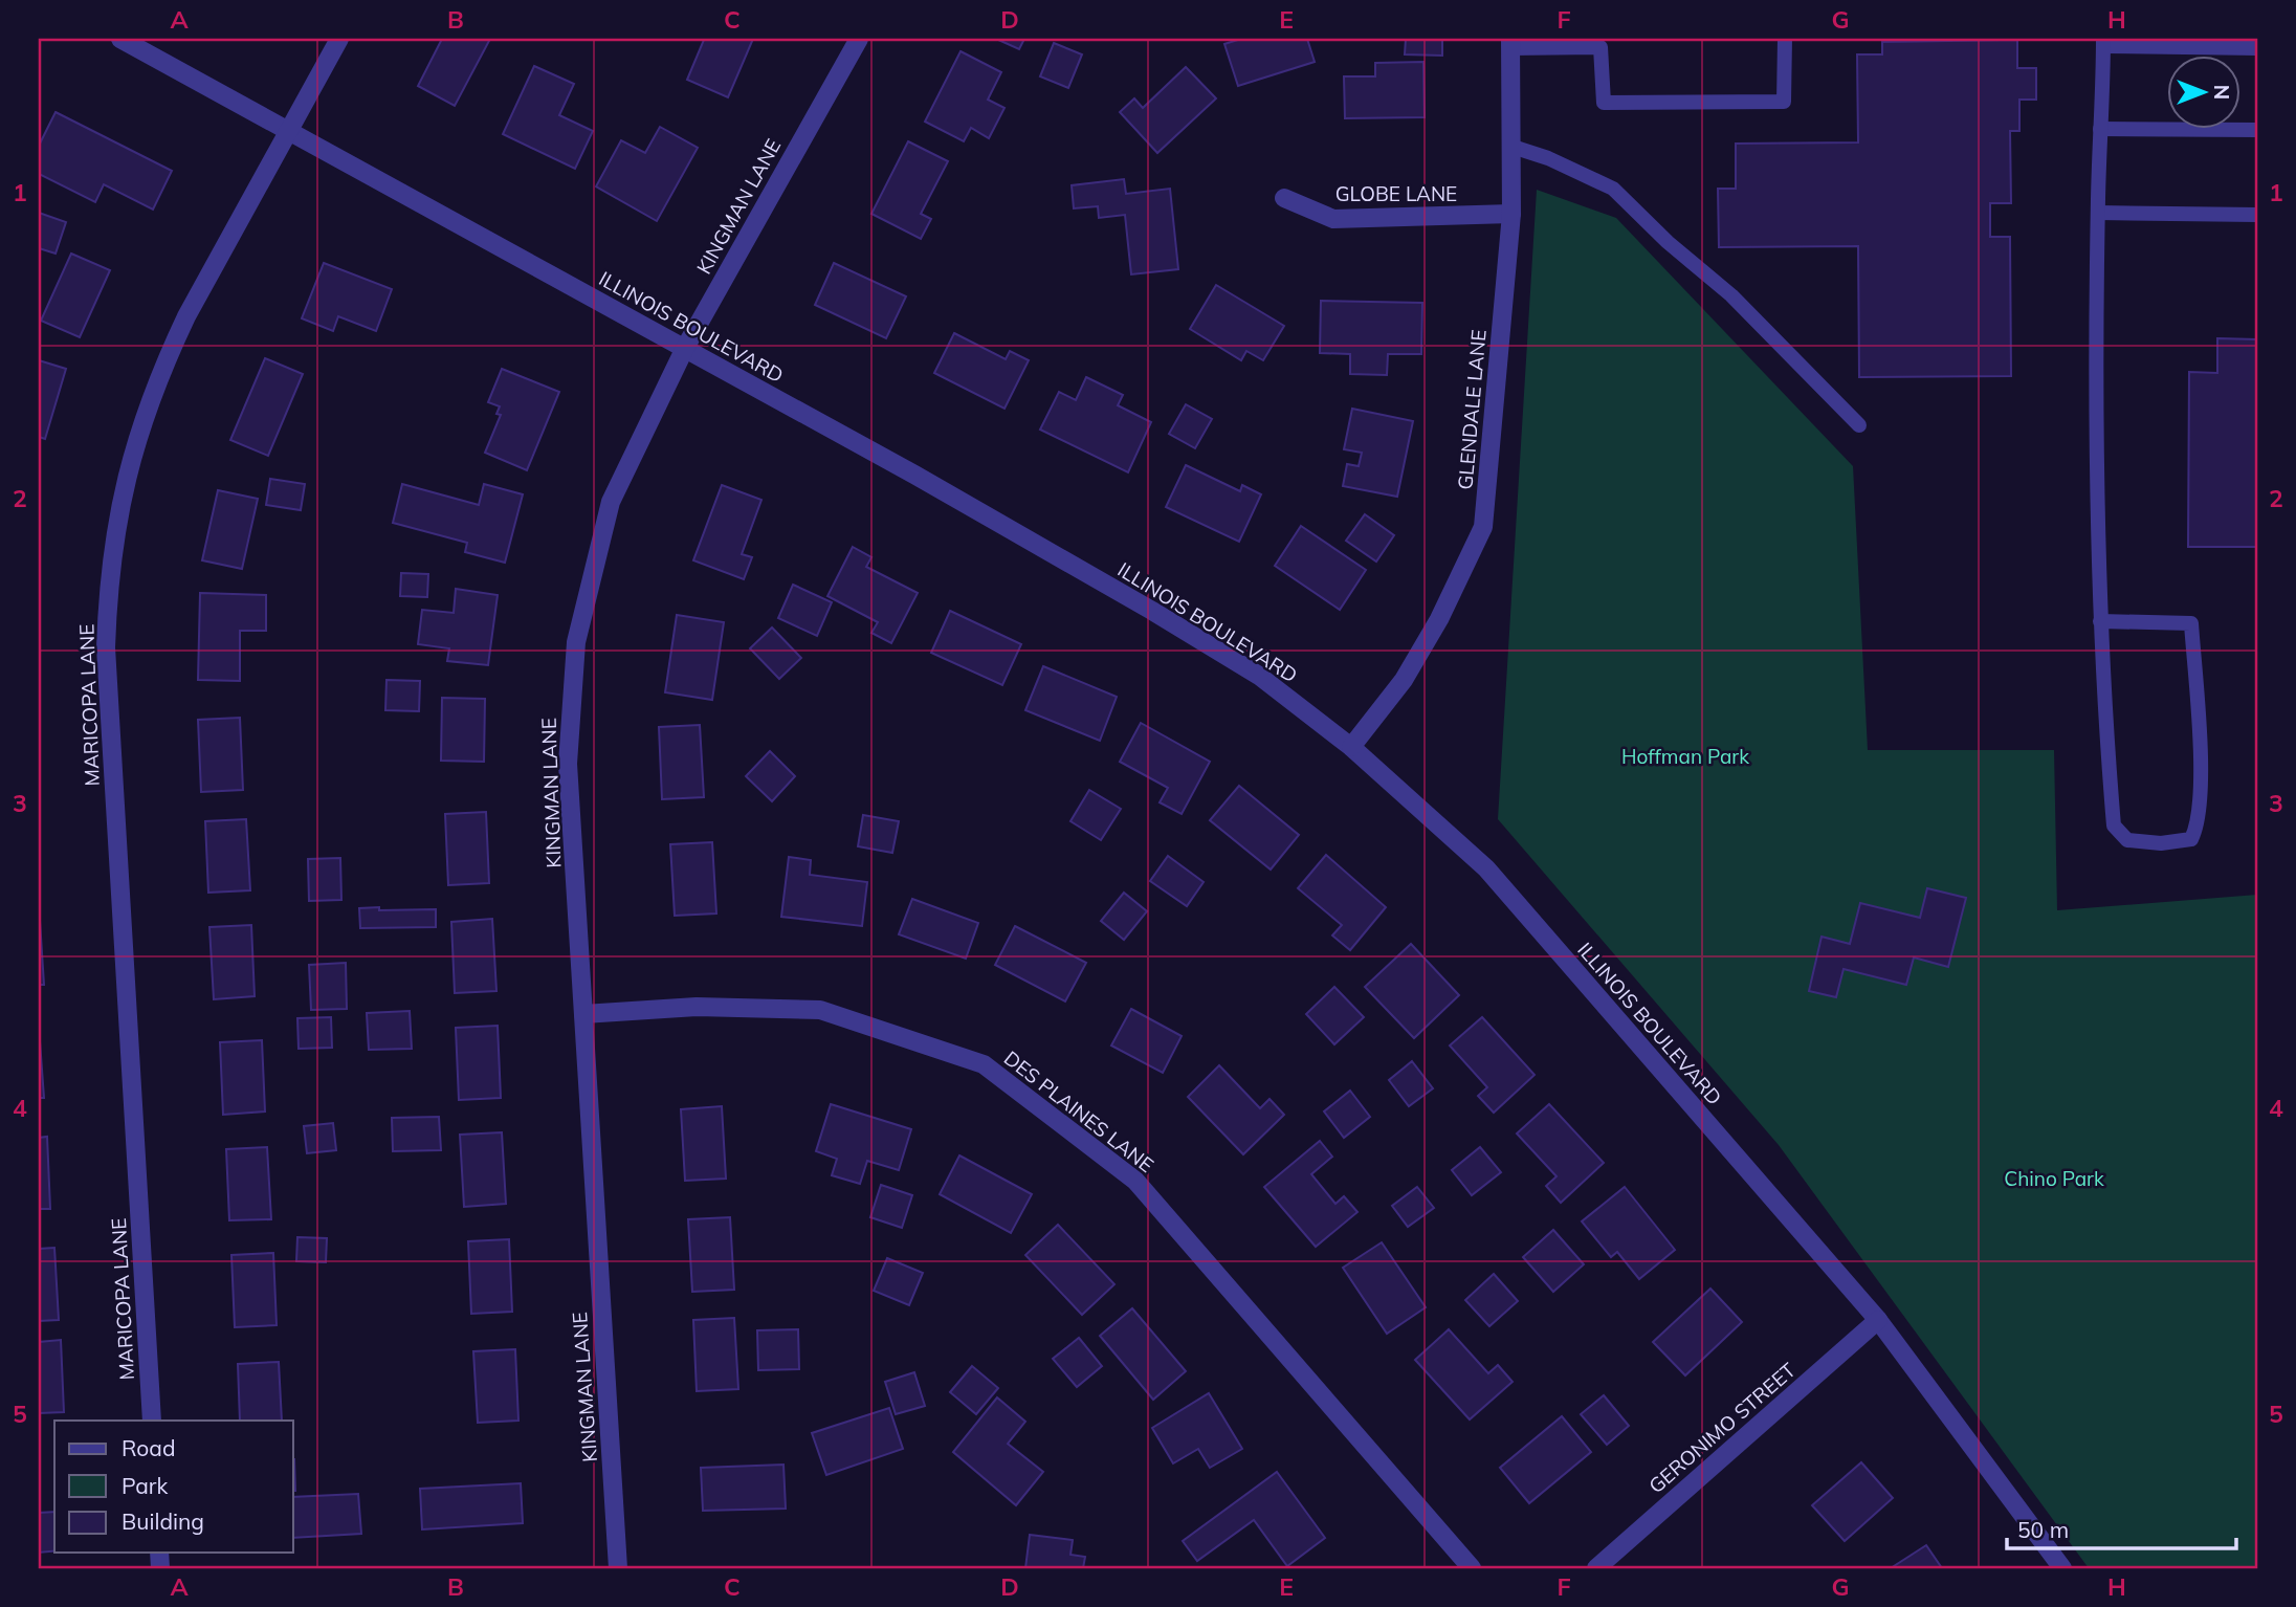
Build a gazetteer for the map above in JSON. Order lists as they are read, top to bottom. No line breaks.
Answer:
{"streets":{"street":["GLOBE LANE","KINGMAN LANE","ILLINOIS BOULEVARD","GLENDALE LANE","MARICOPA LANE","DES PLAINES LANE","GERONIMO STREET"]},"crossings":[["GLOBE LANE","GLENDALE LANE"],["KINGMAN LANE","ILLINOIS BOULEVARD"],["KINGMAN LANE","DES PLAINES LANE"],["ILLINOIS BOULEVARD","GLENDALE LANE"],["ILLINOIS BOULEVARD","MARICOPA LANE"],["ILLINOIS BOULEVARD","GERONIMO STREET"]],"parks":["Hoffman Park","Chino Park"],"legend":["Road","Park","Building"],"scale_bar":"50 m","north":"right","grid":{"columns":["A","B","C","D","E","F","G","H"],"rows":["1","2","3","4","5"]}}
